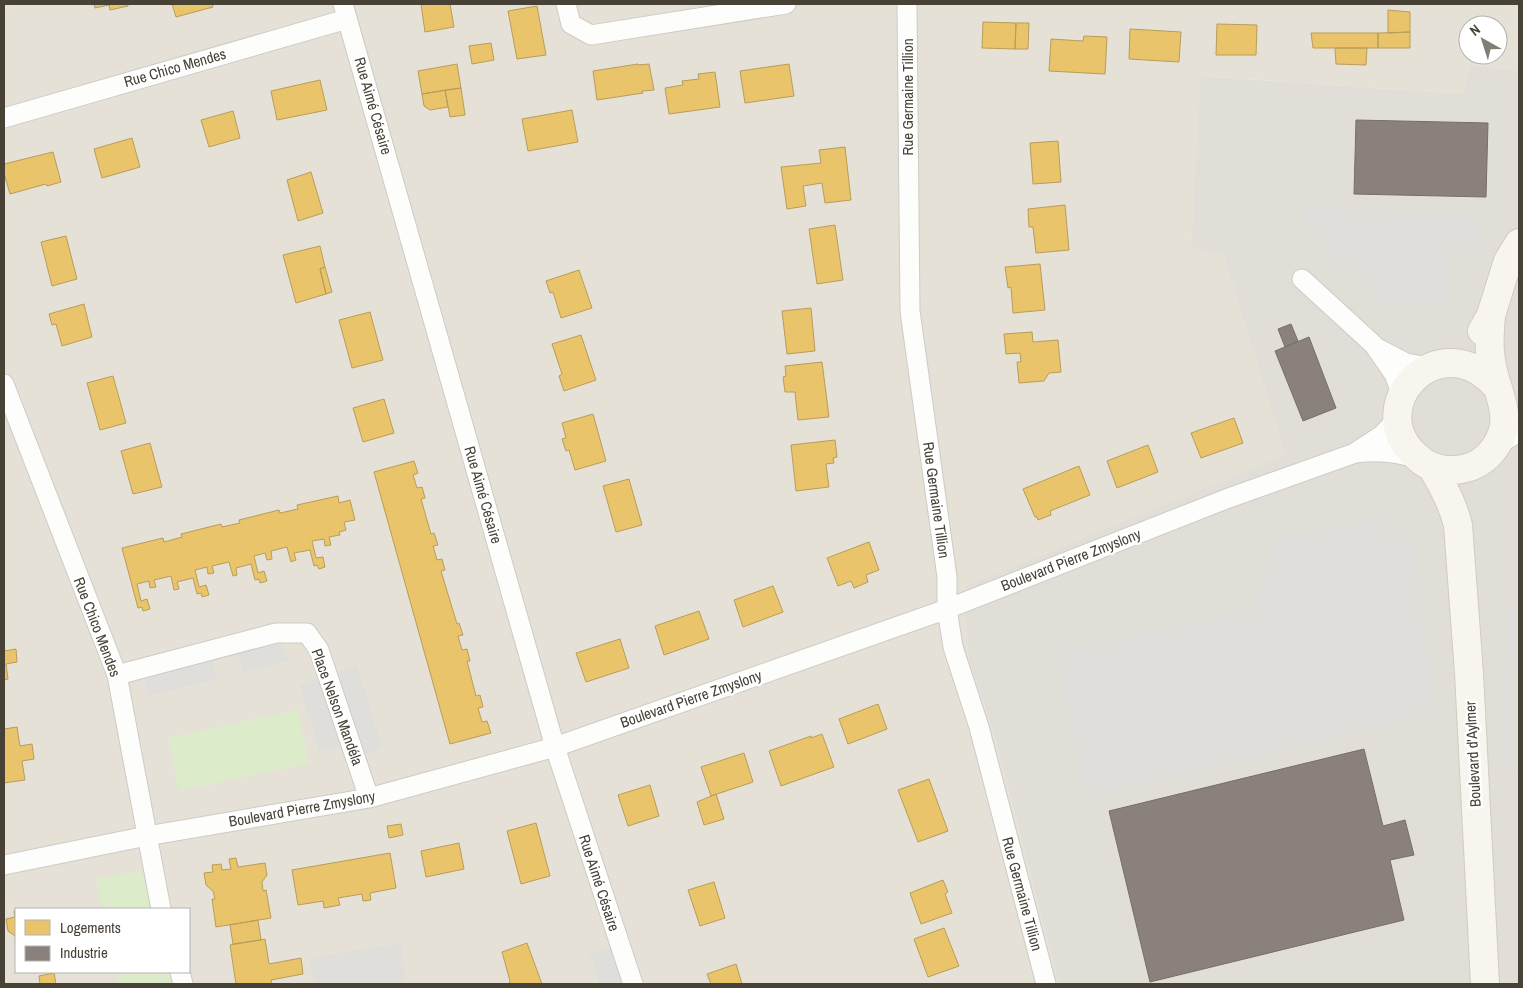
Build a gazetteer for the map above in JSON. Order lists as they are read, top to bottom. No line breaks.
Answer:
{"streets":{"street":["Rue Chico Mendes","Rue Germaine Tillion","Rue Aimé Césaire","Boulevard Pierre Zmyslony","Place Nelson Mandéla","Boulevard d'Aylmer"]},"crossings":[["Rue Chico Mendes","Rue Aimé Césaire"],["Rue Chico Mendes","Boulevard Pierre Zmyslony"],["Rue Chico Mendes","Place Nelson Mandéla"],["Rue Germaine Tillion","Boulevard Pierre Zmyslony"],["Rue Aimé Césaire","Boulevard Pierre Zmyslony"],["Boulevard Pierre Zmyslony","Place Nelson Mandéla"],["Boulevard Pierre Zmyslony","Boulevard d'Aylmer"]],"legend":["Logements","Industrie"],"north":"top left"}
